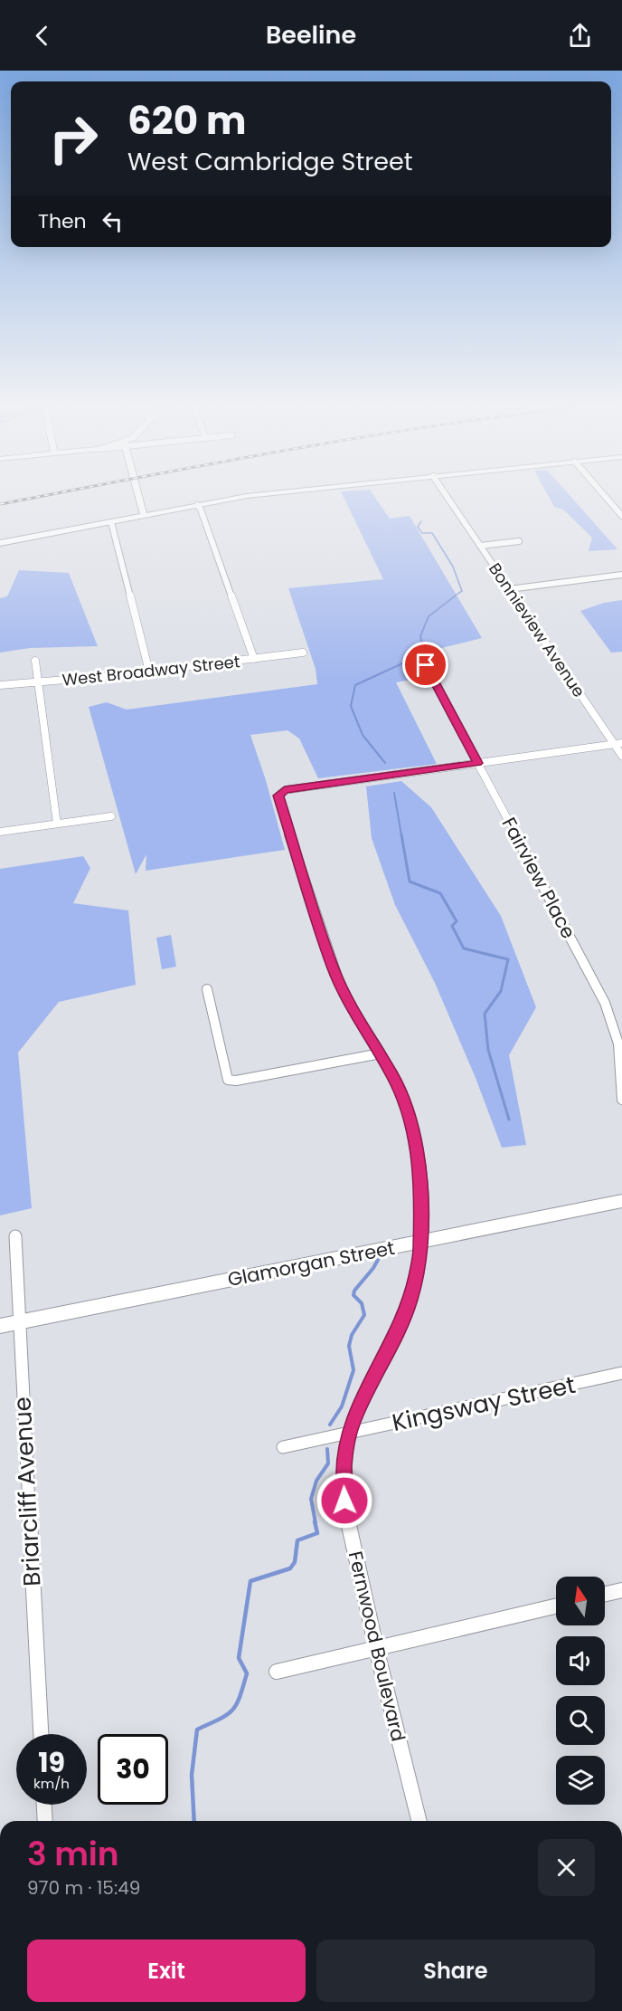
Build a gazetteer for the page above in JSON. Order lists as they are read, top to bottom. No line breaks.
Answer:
{"streets":{"street":["Bonnieview Avenue","West Broadway Street","Fairview Place","Glamorgan Street","Kingsway Street","Briarcliff Avenue","Fernwood Boulevard"]},"crossings":[["Fairview Place","Fernwood Boulevard"],["Glamorgan Street","Briarcliff Avenue"],["Glamorgan Street","Fernwood Boulevard"],["Kingsway Street","Fernwood Boulevard"]],"north":"top","page":{"header":"Beeline","turn":["620 m","West Cambridge Street"],"then":"Then","speed":"19 km/h","limit":"30","heading":["3 min","970 m · 15:49"],"buttons":["Exit","Share"]}}
